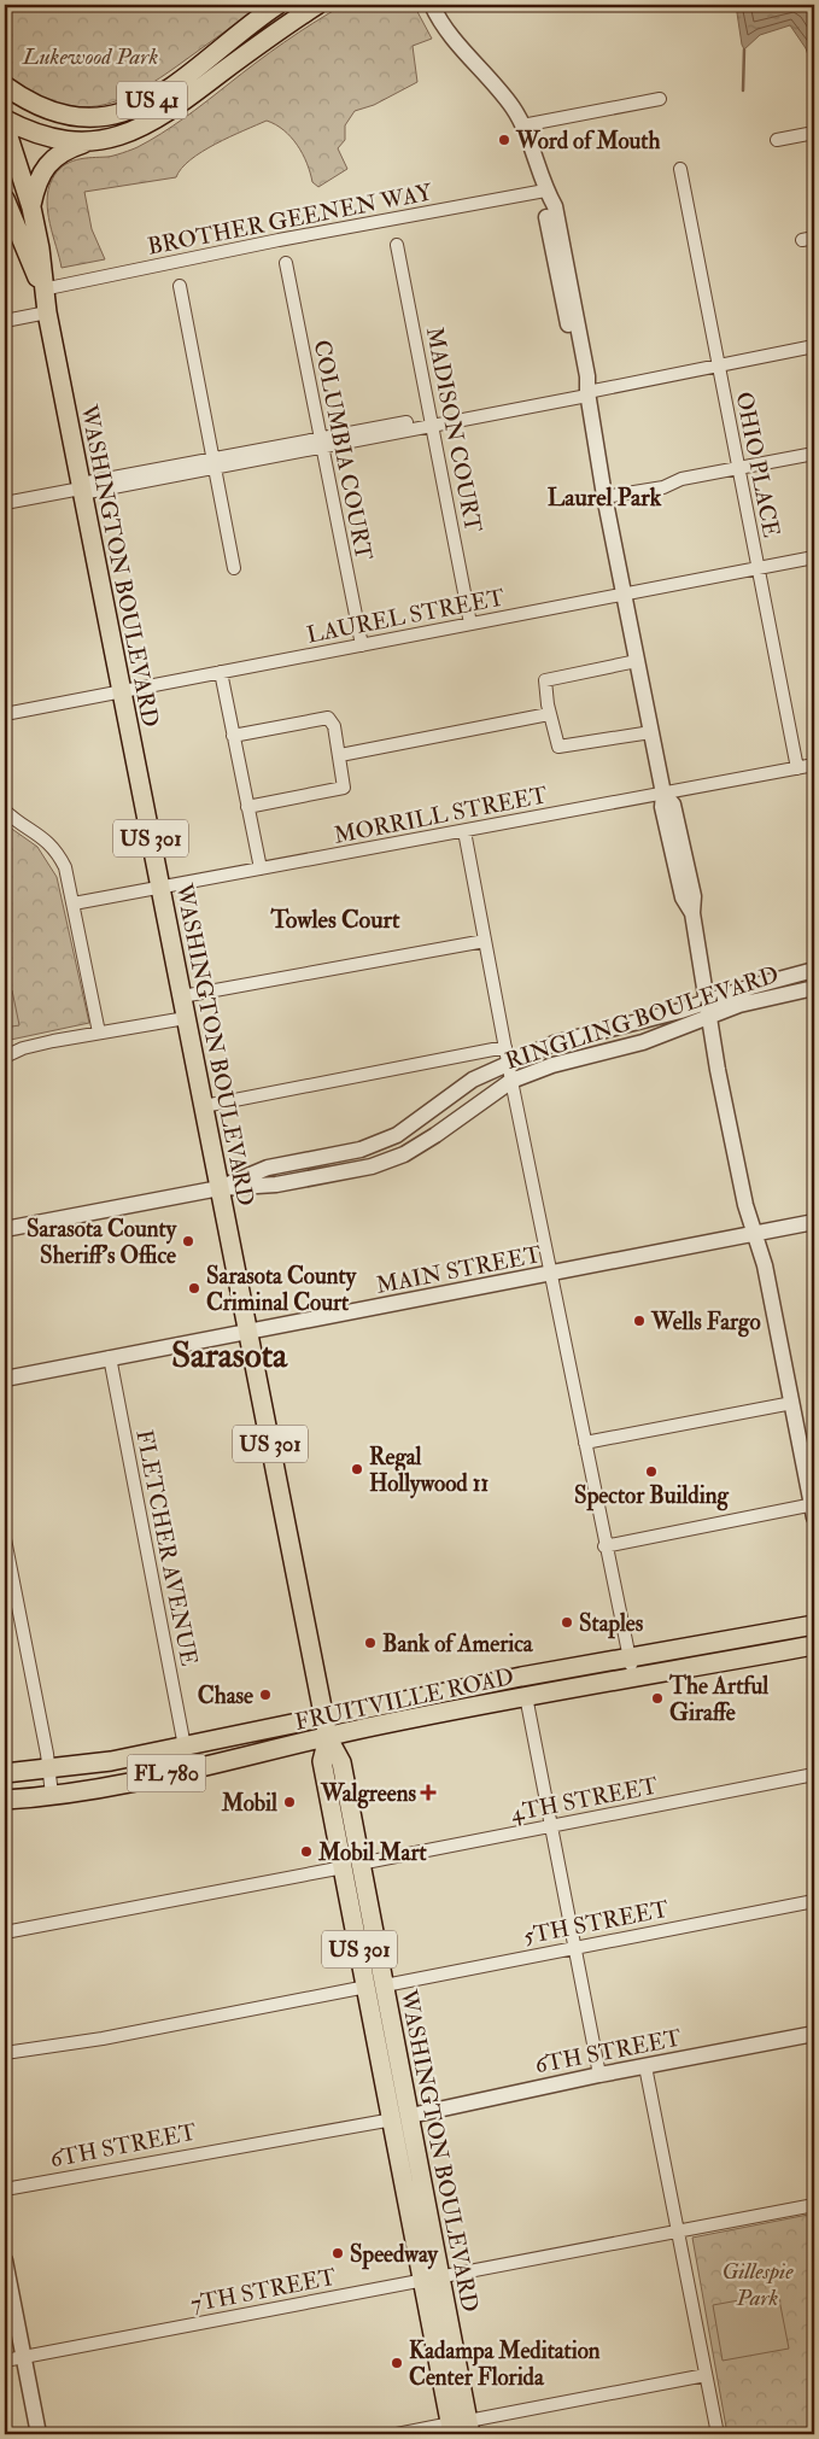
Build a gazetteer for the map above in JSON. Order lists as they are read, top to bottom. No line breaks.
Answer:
{"streets":{"main road":["US 41","WASHINGTON BOULEVARD","US 301","FRUITVILLE ROAD","FL 780"],"street":["BROTHER GEENEN WAY","MADISON COURT","COLUMBIA COURT","OHIO PLACE","LAUREL STREET","MORRILL STREET","RINGLING BOULEVARD","MAIN STREET","FLETCHER AVENUE","4TH STREET","5TH STREET","6TH STREET","7TH STREET"]},"crossings":[["BROTHER GEENEN WAY","WASHINGTON BOULEVARD"],["MADISON COURT","LAUREL STREET"],["COLUMBIA COURT","LAUREL STREET"],["OHIO PLACE","LAUREL STREET"],["OHIO PLACE","MORRILL STREET"],["WASHINGTON BOULEVARD","LAUREL STREET"],["WASHINGTON BOULEVARD","MORRILL STREET"],["WASHINGTON BOULEVARD","RINGLING BOULEVARD"],["WASHINGTON BOULEVARD","MAIN STREET"],["WASHINGTON BOULEVARD","FRUITVILLE ROAD"],["WASHINGTON BOULEVARD","4TH STREET"],["WASHINGTON BOULEVARD","5TH STREET"],["WASHINGTON BOULEVARD","6TH STREET"],["WASHINGTON BOULEVARD","7TH STREET"],["MAIN STREET","FLETCHER AVENUE"],["FLETCHER AVENUE","FRUITVILLE ROAD"]],"districts":["Laurel Park","Towles Court","Sarasota"],"parks":["Lukewood Park","Gillespie Park"],"places":{"other":["Word of Mouth","Sarasota County Sheriff's Office","Sarasota County Criminal Court","Wells Fargo","Regal Hollywood 11","Spector Building","Staples","Bank of America","Chase","The Artful Giraffe","Mobil","Mobil Mart","Speedway","Kadampa Meditation Center Florida"],"health":["Walgreens"]}}
